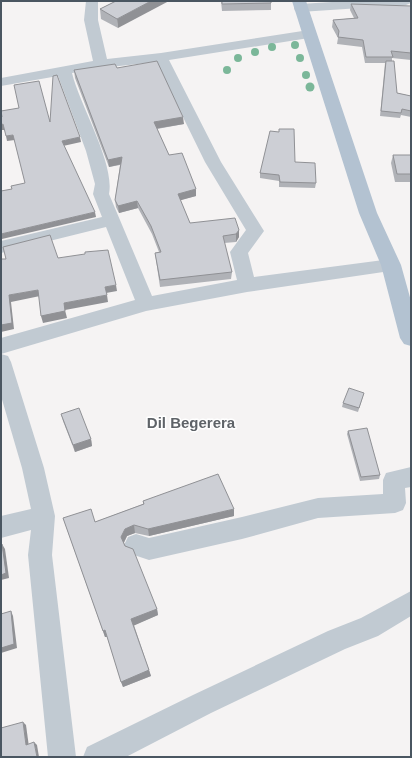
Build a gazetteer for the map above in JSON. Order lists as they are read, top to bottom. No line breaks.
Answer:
{"districts":["Dil Begerera"]}
